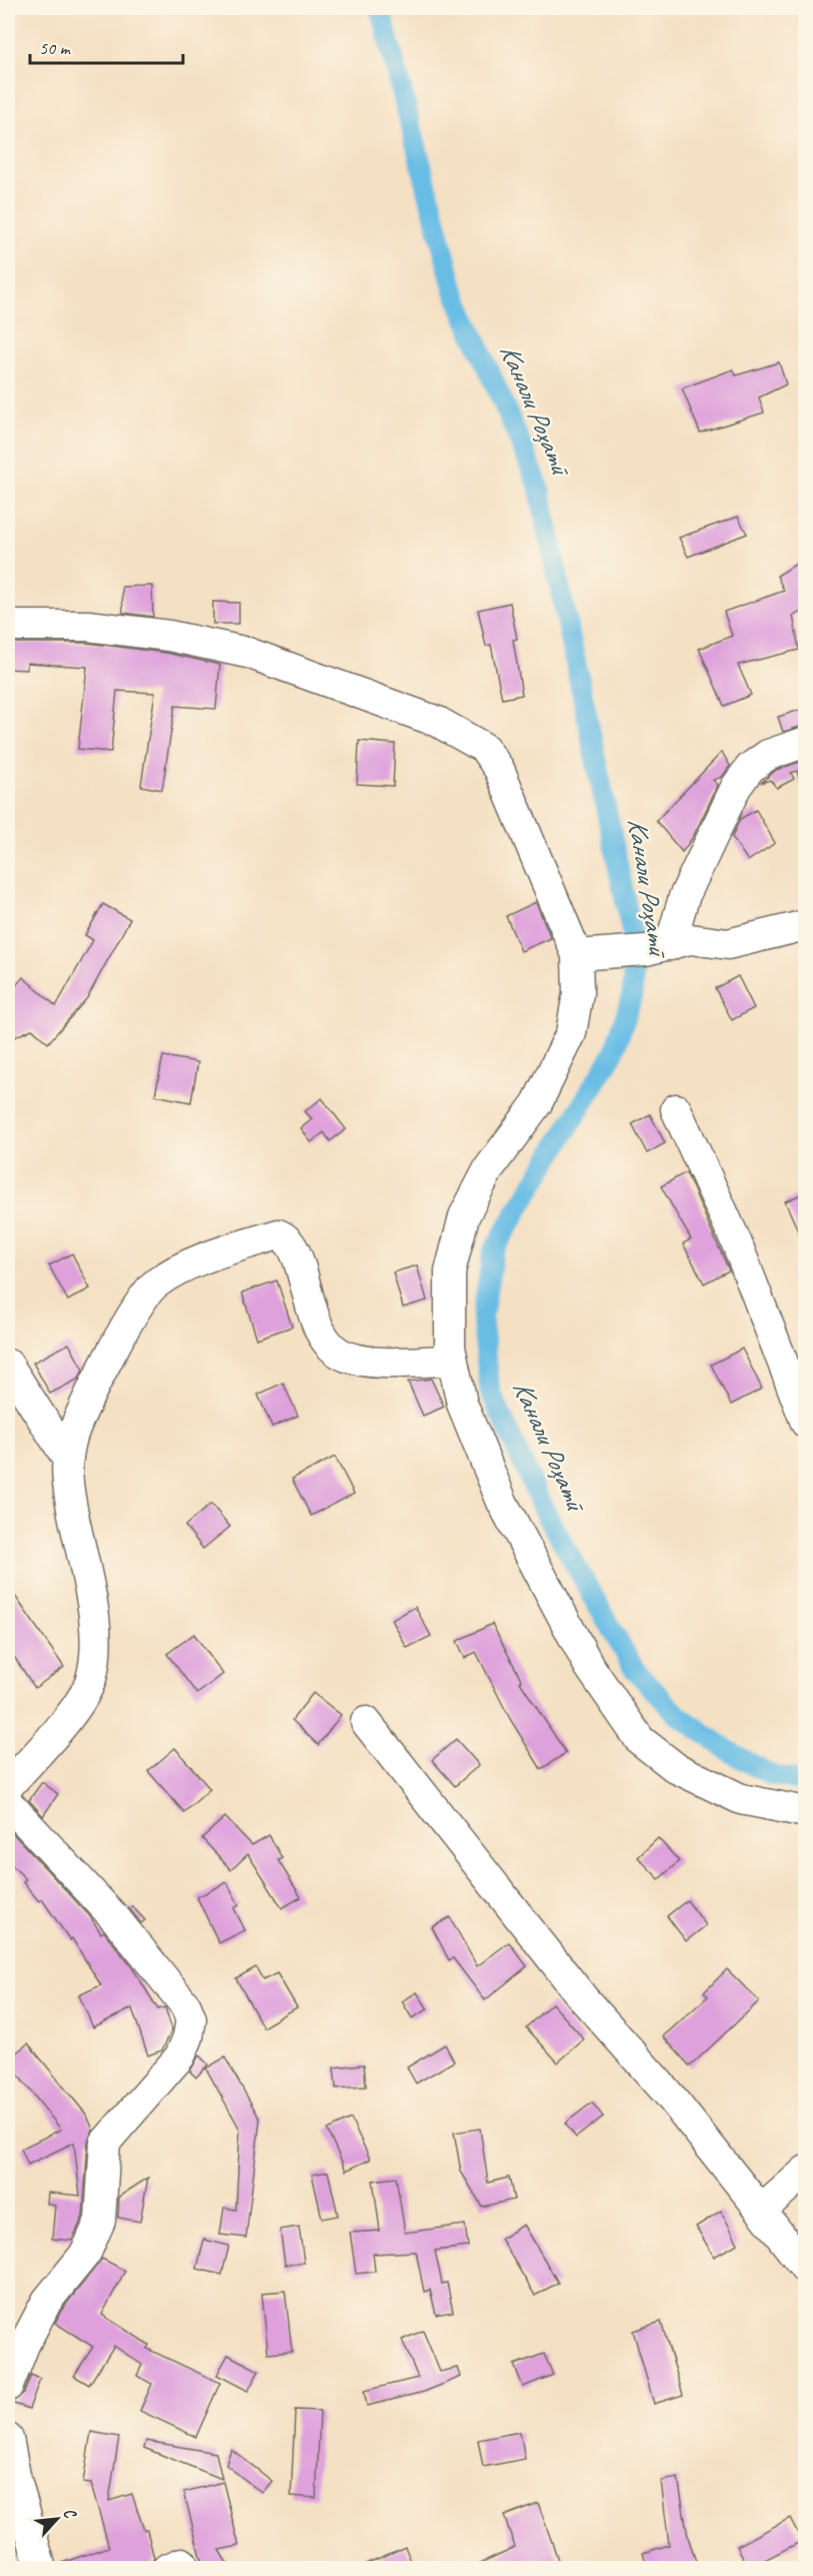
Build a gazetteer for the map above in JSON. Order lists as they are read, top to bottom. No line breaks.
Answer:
{"water":["Канали Роҳатӣ"],"scale_bar":"50 m","north":"top right"}
